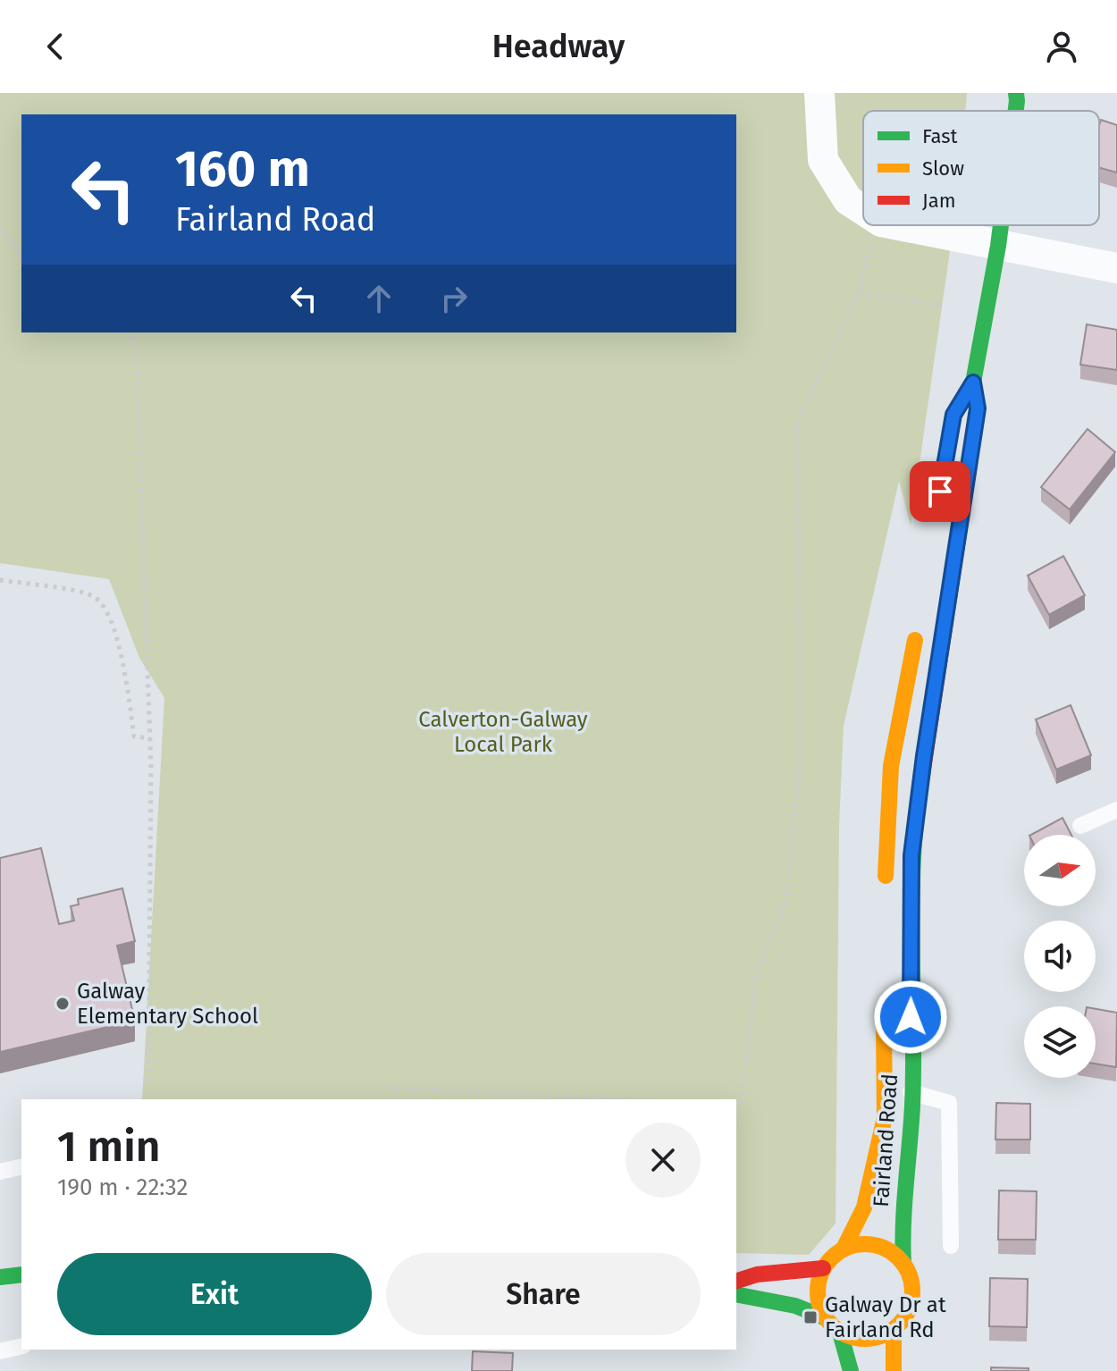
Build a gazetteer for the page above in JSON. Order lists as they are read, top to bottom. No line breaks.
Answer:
{"streets":{"main road":["Fairland Road"]},"parks":["Calverton-Galway Local Park"],"places":{"other":["Galway Elementary School"],"transit":["Galway Dr at Fairland Rd"]},"legend":["Fast","Slow","Jam"],"north":"right","page":{"header":"Headway","turn":["160 m","Fairland Road"],"heading":["1 min","190 m · 22:32"],"buttons":["Exit","Share"]}}
